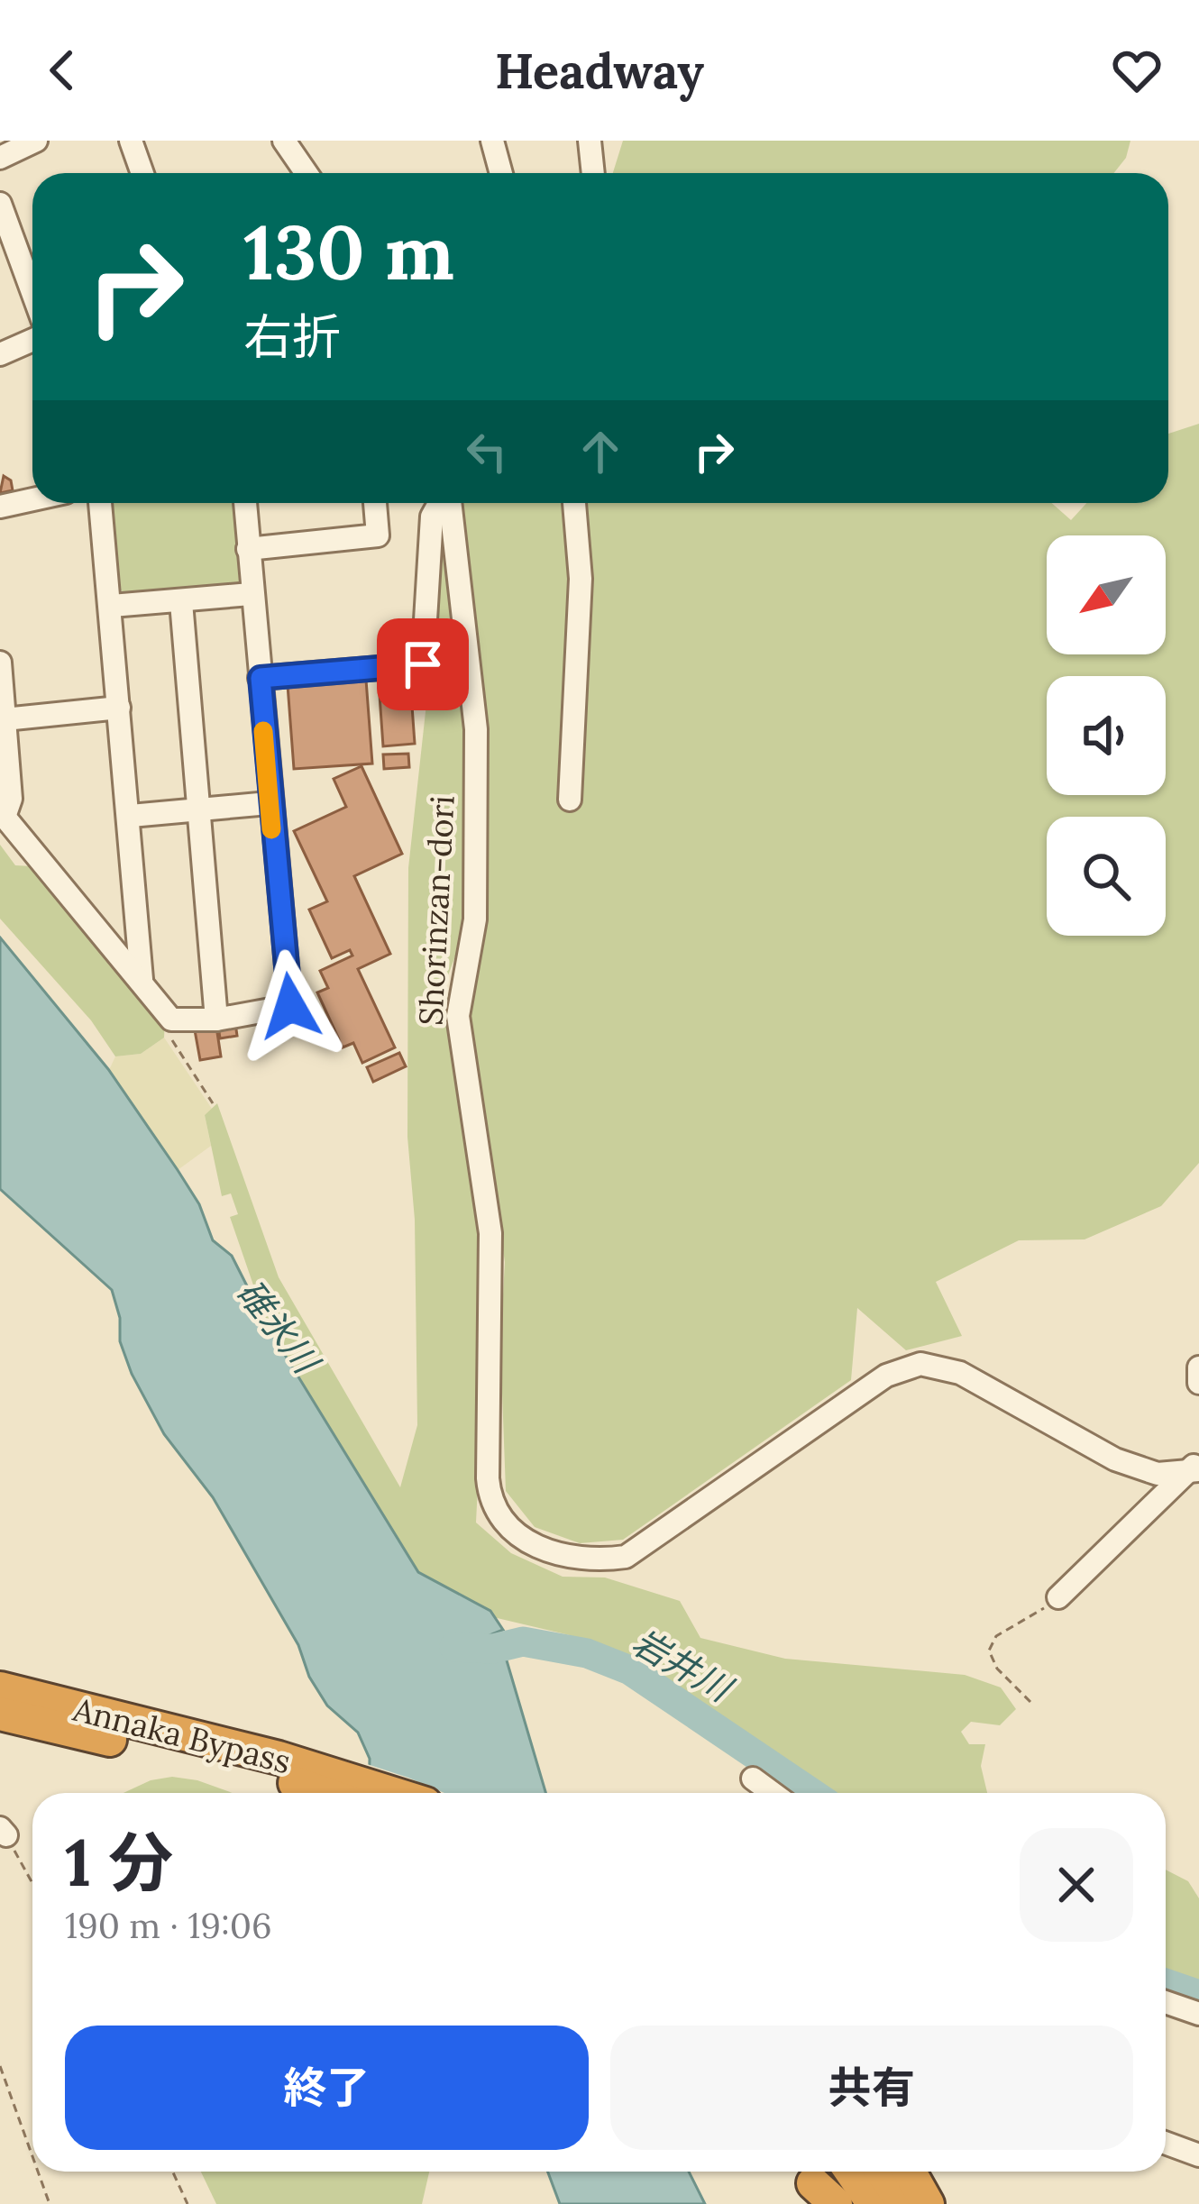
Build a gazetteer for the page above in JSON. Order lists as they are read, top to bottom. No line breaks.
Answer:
{"streets":{"highway":["Annaka Bypass"],"street":["Shorinzan-dori"]},"water":["碓氷川","岩井川"],"north":"bottom left","page":{"header":"Headway","turn":["130 m","右折"],"heading":["1 分","190 m · 19:06"],"buttons":["終了","共有"]}}
